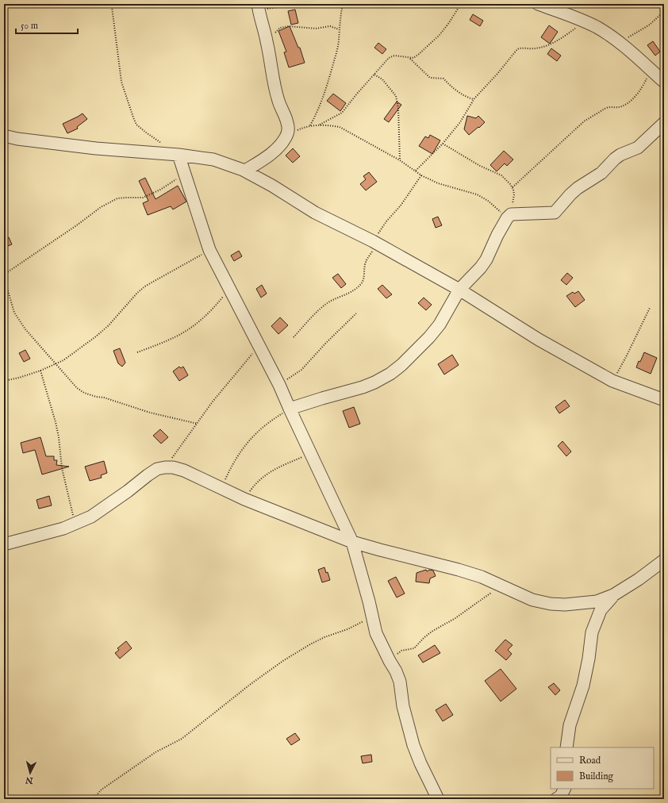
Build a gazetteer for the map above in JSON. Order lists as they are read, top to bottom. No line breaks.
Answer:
{"legend":["Road","Building"],"scale_bar":"50 m","north":"bottom"}
